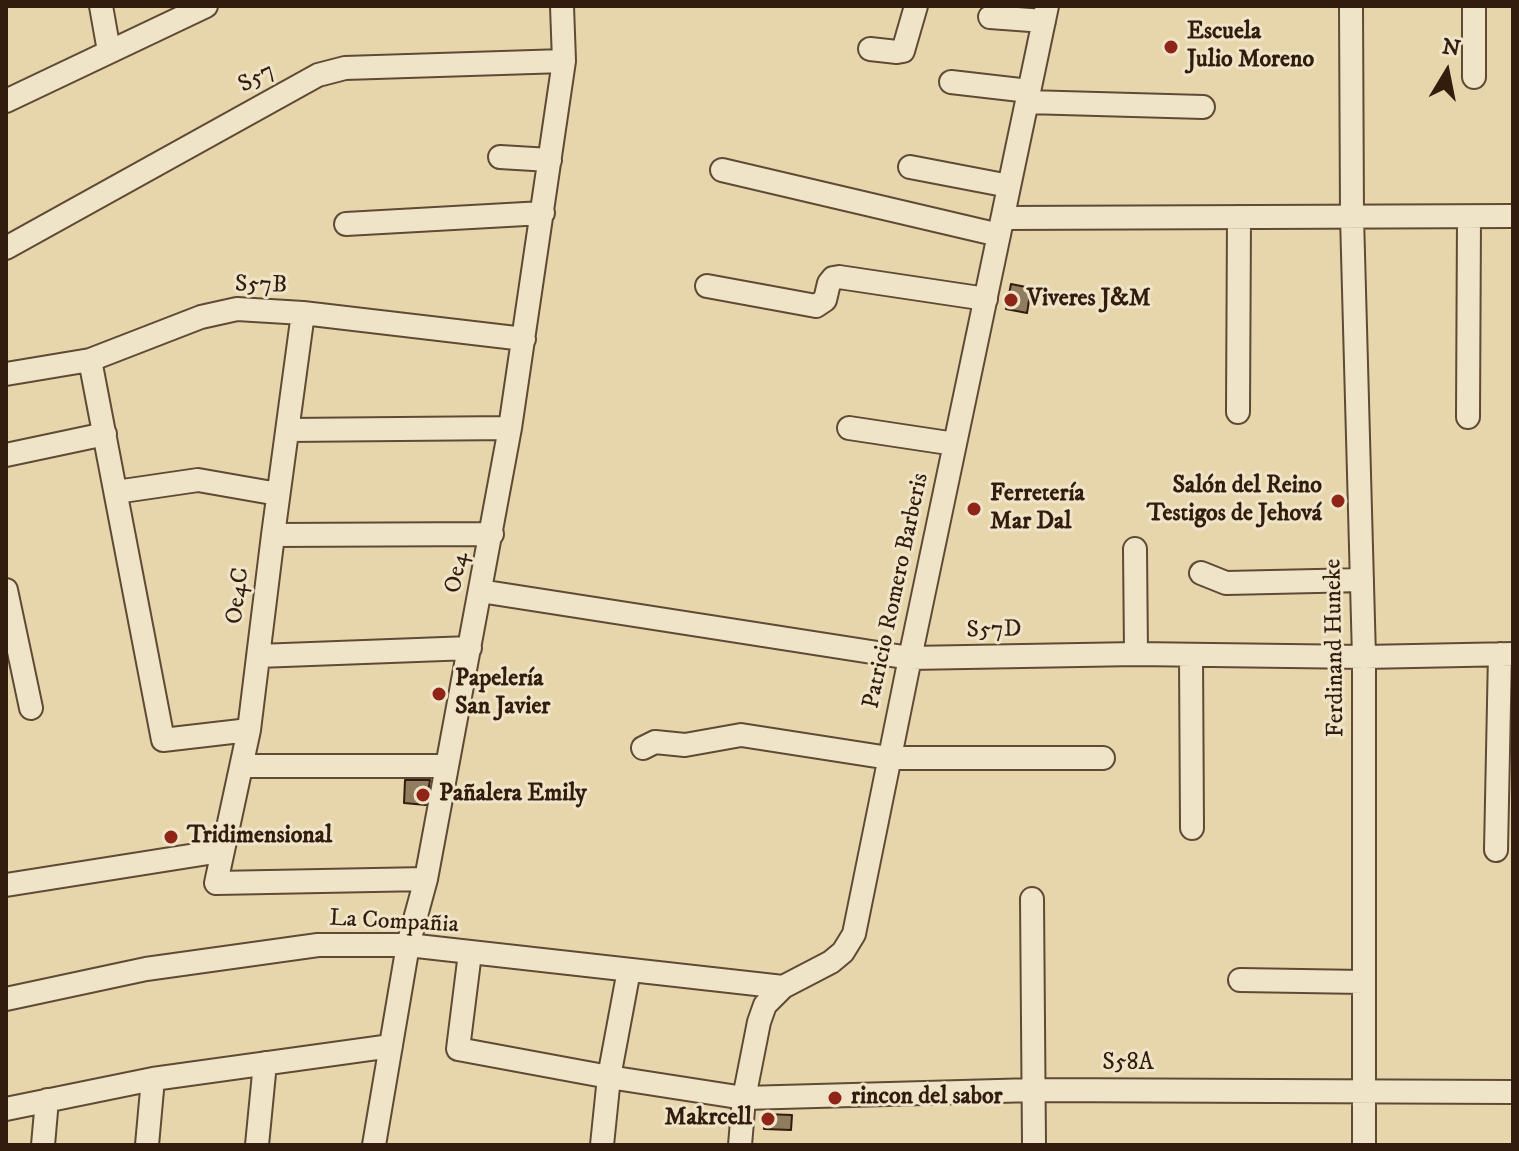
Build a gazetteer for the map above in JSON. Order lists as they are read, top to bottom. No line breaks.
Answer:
{"streets":{"street":["S57","S57B","Oe4","Patricio Romero Barberis","Oe4C","S57D","Ferdinand Huneke","La Compañia","S58A"]},"crossings":[["S57","Oe4"],["S57B","Oe4"],["S57B","Oe4C"],["Oe4","Oe4C"],["Oe4","S57D"],["Oe4","La Compañia"],["Patricio Romero Barberis","S57D"],["Patricio Romero Barberis","La Compañia"],["Patricio Romero Barberis","S58A"],["S57D","Ferdinand Huneke"],["Ferdinand Huneke","S58A"],["La Compañia","S58A"]],"places":["Escuela Julio Moreno","Viveres J&M","Salón del Reino Testigos de Jehová","Ferretería Mar Dal","Papelería San Javier","Pañalera Emily","Tridimensional","rincon del sabor","Makrcell"],"north":"top"}
